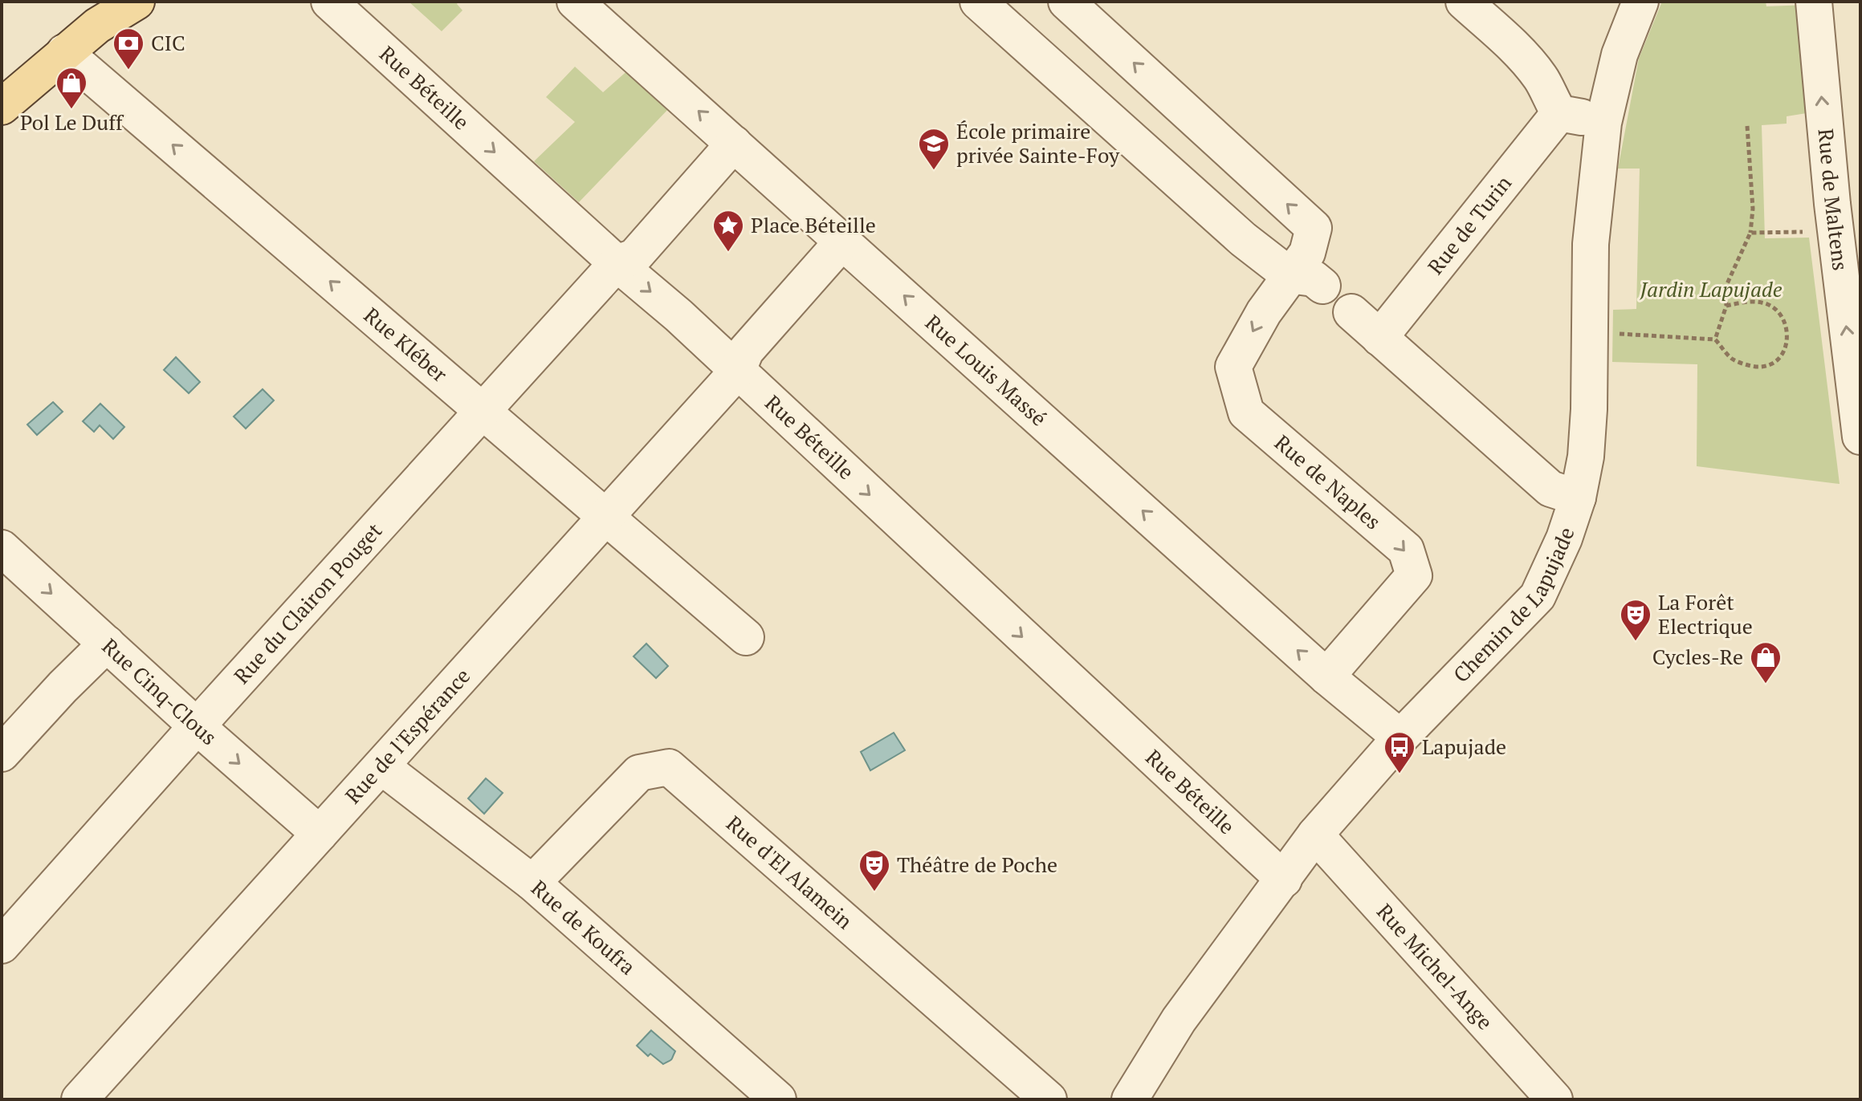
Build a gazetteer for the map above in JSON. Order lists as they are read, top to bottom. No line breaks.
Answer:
{"streets":{"street":["Rue Béteille","Rue de Maltens","Rue de Turin","Rue Kléber","Rue Louis Massé","Rue de Naples","Chemin de Lapujade","Rue du Clairon Pouget","Rue Cinq-Clous","Rue de l'Espérance","Rue d'El Alamein","Rue de Koufra","Rue Michel-Ange"]},"crossings":[["Rue Béteille","Chemin de Lapujade"],["Rue Béteille","Rue du Clairon Pouget"],["Rue Béteille","Rue de l'Espérance"],["Rue Kléber","Rue du Clairon Pouget"],["Rue Kléber","Rue de l'Espérance"],["Rue Louis Massé","Rue de Naples"],["Rue Louis Massé","Chemin de Lapujade"],["Chemin de Lapujade","Rue Michel-Ange"],["Rue du Clairon Pouget","Rue Cinq-Clous"],["Rue Cinq-Clous","Rue de l'Espérance"],["Rue de l'Espérance","Rue de Koufra"],["Rue d'El Alamein","Rue de Koufra"]],"one_way":["Rue Béteille","Rue de Maltens","Rue Kléber","Rue Cinq-Clous"],"parks":["Jardin Lapujade"],"places":{"bank":["CIC"],"shop":["Pol Le Duff","Cycles-Re"],"school or university":["École primaire privée Sainte-Foy"],"place":["Place Béteille"],"theatre":["La Forêt Electrique","Théâtre de Poche"],"bus stop":["Lapujade"]}}
